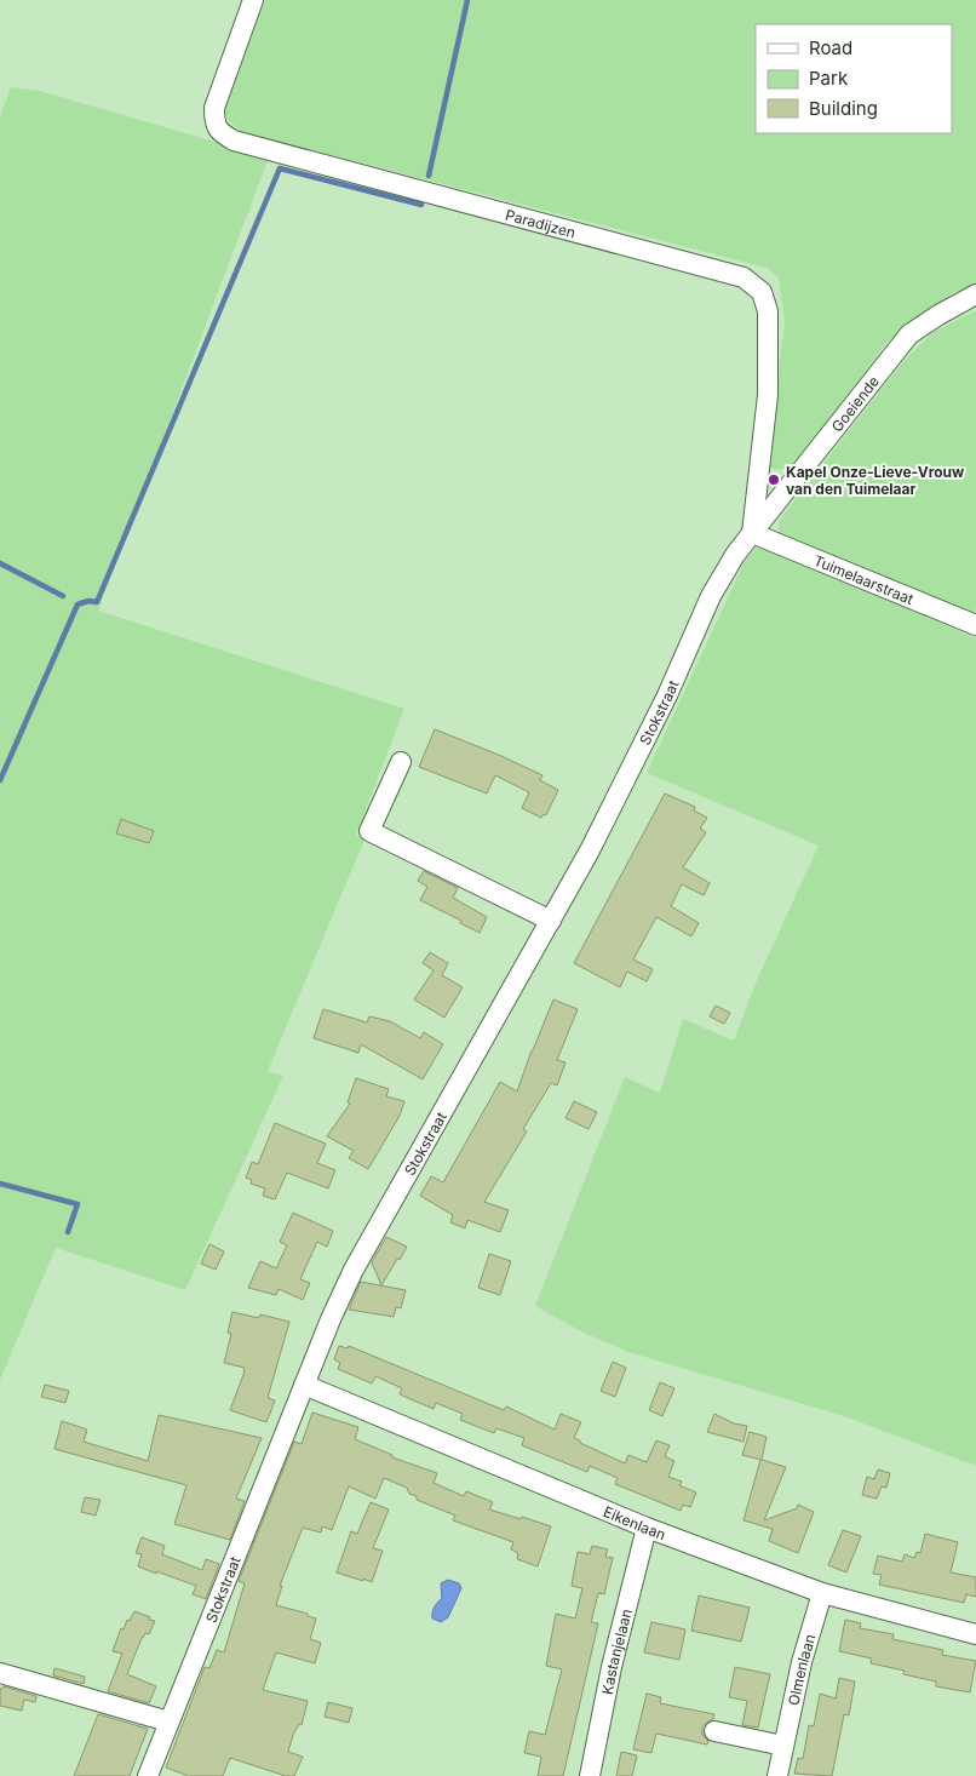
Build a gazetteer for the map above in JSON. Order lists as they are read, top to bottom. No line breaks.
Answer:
{"streets":{"street":["Paradijzen","Goeiende","Tuimelaarstraat","Stokstraat","Eikenlaan","Kastanjelaan","Olmenlaan"]},"crossings":[["Paradijzen","Goeiende"],["Paradijzen","Tuimelaarstraat"],["Paradijzen","Stokstraat"],["Goeiende","Tuimelaarstraat"],["Goeiende","Stokstraat"],["Tuimelaarstraat","Stokstraat"],["Stokstraat","Eikenlaan"],["Eikenlaan","Kastanjelaan"],["Eikenlaan","Olmenlaan"]],"places":["Kapel Onze-Lieve-Vrouw van den Tuimelaar"],"legend":["Road","Park","Building"]}
